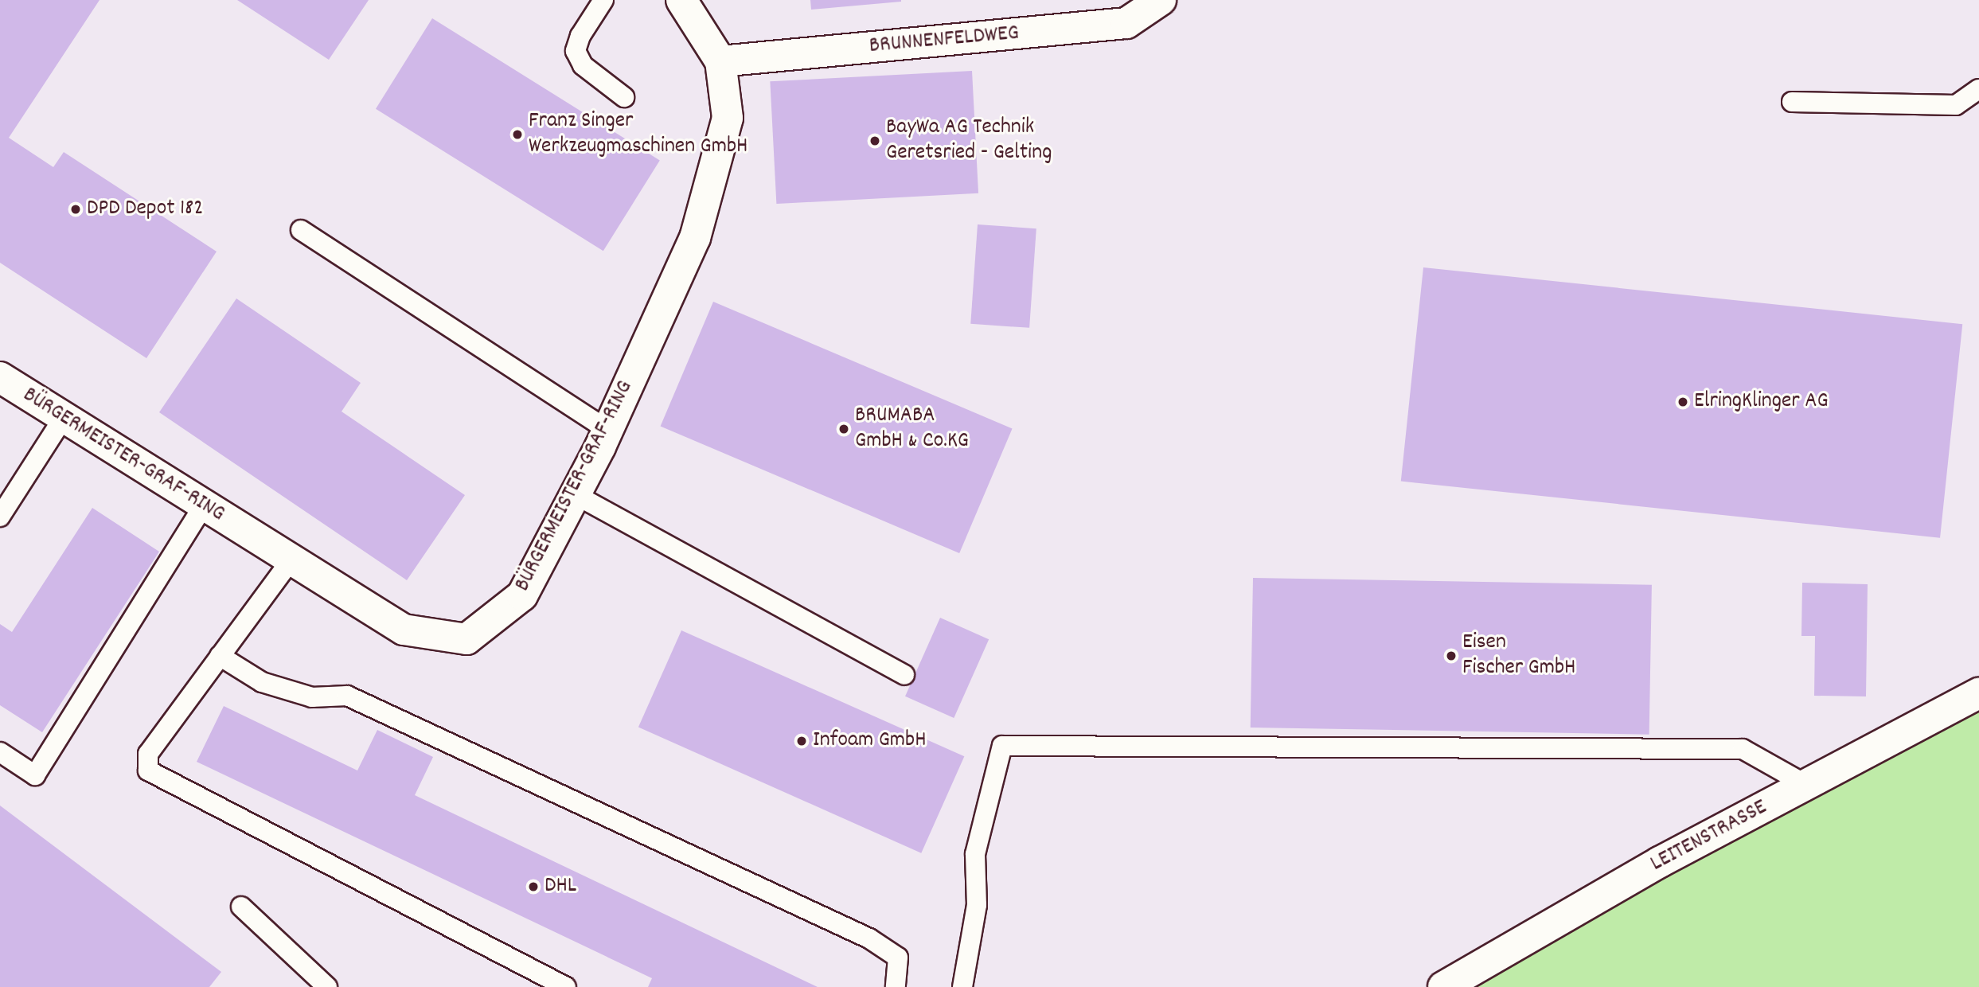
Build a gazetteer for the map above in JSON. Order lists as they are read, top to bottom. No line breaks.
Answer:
{"streets":{"street":["BRUNNENFELDWEG","BÜRGERMEISTER-GRAF-RING","LEITENSTRASSE"]},"crossings":[["BRUNNENFELDWEG","BÜRGERMEISTER-GRAF-RING"]],"places":["Franz Singer Werkzeugmaschinen GmbH","BayWa AG Technik Geretsried - Gelting","DPD Depot 182","ElringKlinger AG","BRUMABA GmbH & Co.KG","Eisen Fischer GmbH","Infoam GmbH","DHL"]}
